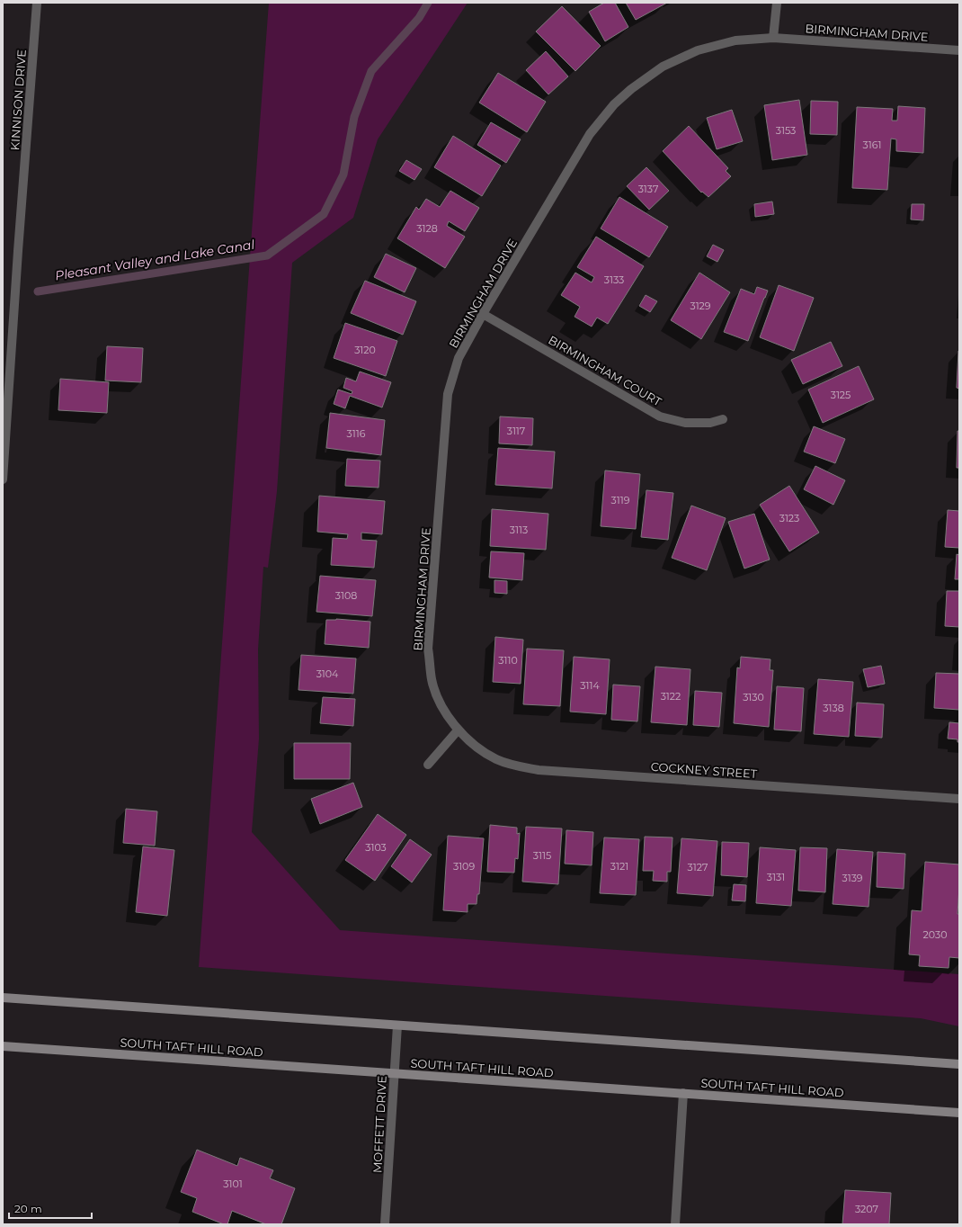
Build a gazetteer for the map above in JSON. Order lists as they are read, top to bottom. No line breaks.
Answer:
{"streets":{"main road":["SOUTH TAFT HILL ROAD"],"street":["BIRMINGHAM DRIVE","KINNISON DRIVE","BIRMINGHAM COURT","COCKNEY STREET","MOFFETT DRIVE"]},"crossings":[["BIRMINGHAM DRIVE","BIRMINGHAM COURT"],["BIRMINGHAM DRIVE","COCKNEY STREET"],["SOUTH TAFT HILL ROAD","MOFFETT DRIVE"]],"water":["Pleasant Valley and Lake Canal"],"house_numbers":["3153","3161","3137","3128","3133","3129","3120","3125","3117","3116","3119","3123","3113","3108","3110","3104","3114","3122","3130","3138","3103","3115","3109","3121","3127","3131","3139","2030","3101","3207"],"scale_bar":"20 m"}
